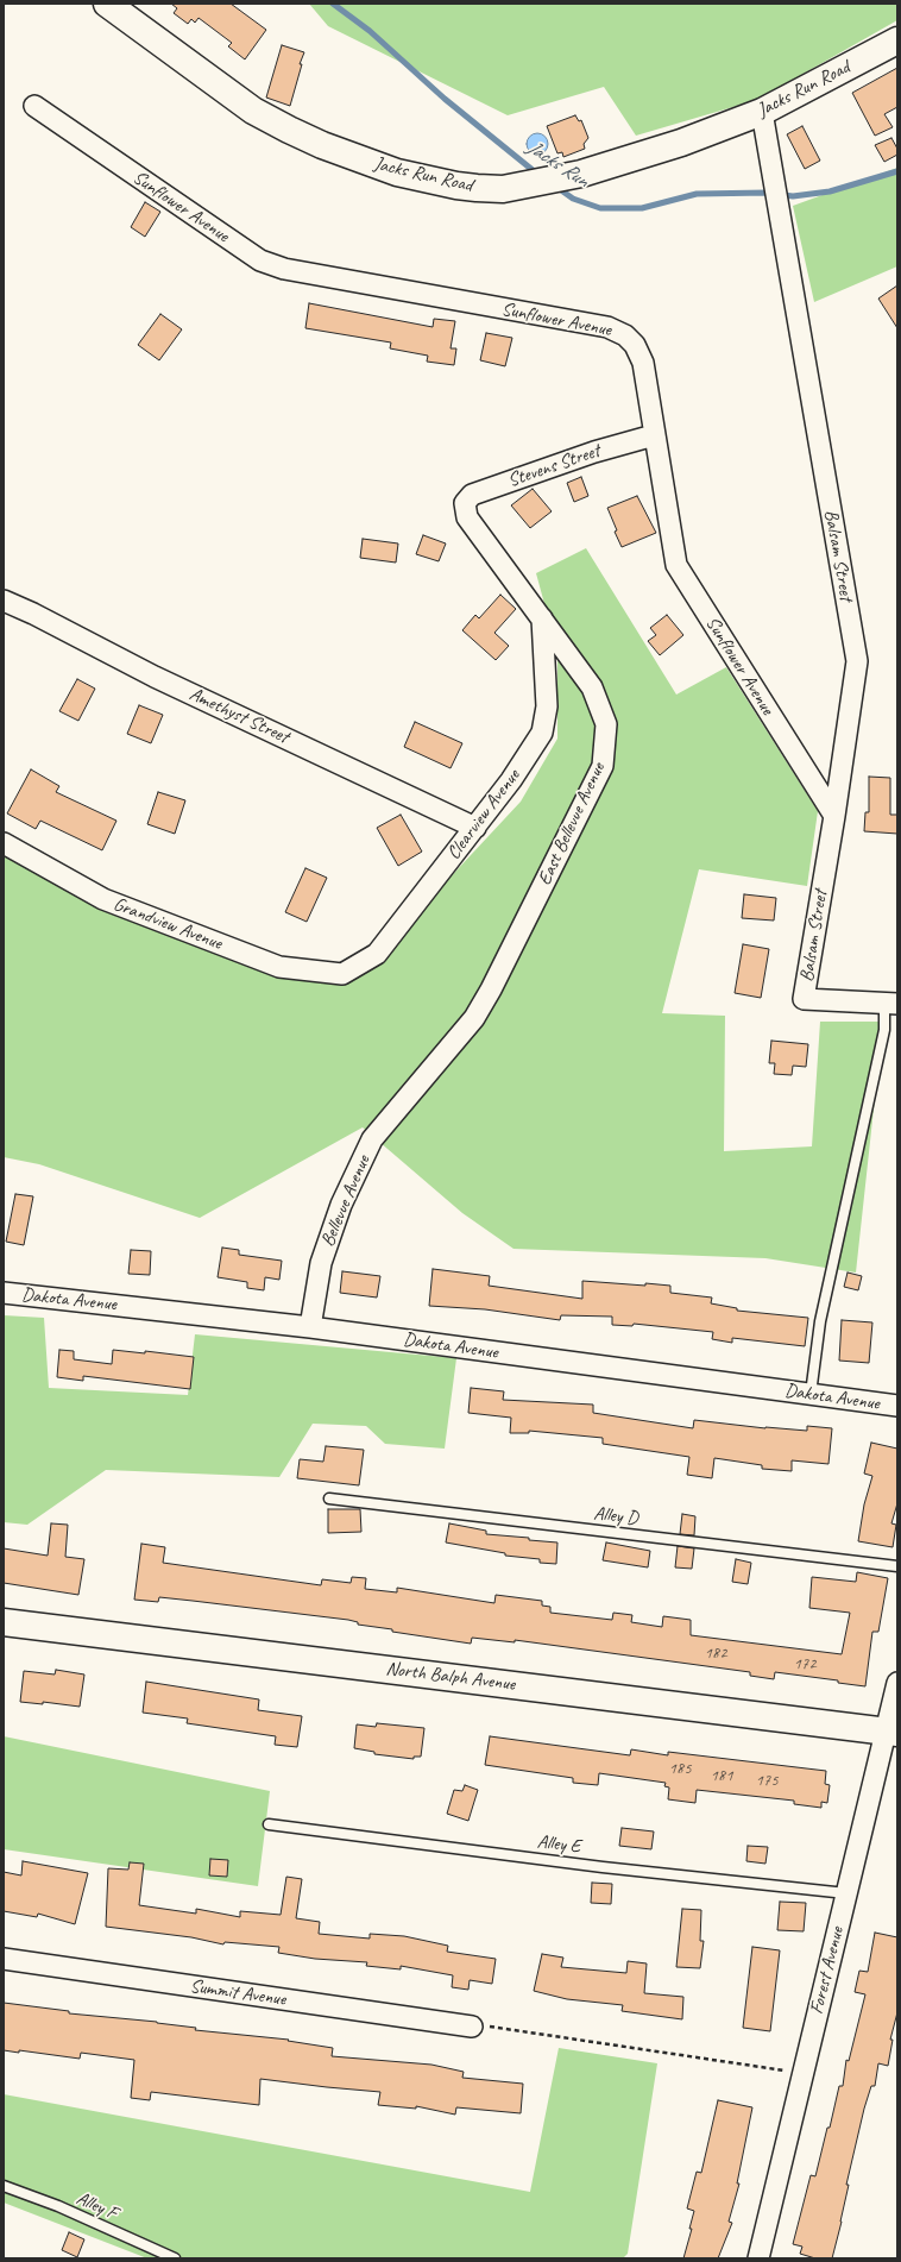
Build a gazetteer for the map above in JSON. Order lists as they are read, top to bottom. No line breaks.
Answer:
{"streets":{"street":["Jacks Run Road","Sunflower Avenue","Stevens Street","Balsam Street","Amethyst Street","Clearview Avenue","East Bellevue Avenue","Grandview Avenue","Bellevue Avenue","Dakota Avenue","North Balph Avenue","Forest Avenue","Summit Avenue"],"lane":["Alley D","Alley E","Alley F"]},"crossings":[["Jacks Run Road","Balsam Street"],["Sunflower Avenue","Stevens Street"],["Sunflower Avenue","Balsam Street"],["Stevens Street","East Bellevue Avenue"],["Amethyst Street","Clearview Avenue"],["Clearview Avenue","East Bellevue Avenue"],["Clearview Avenue","Grandview Avenue"],["East Bellevue Avenue","Bellevue Avenue"],["Bellevue Avenue","Dakota Avenue"],["North Balph Avenue","Forest Avenue"],["Alley E","Forest Avenue"]],"water":["Jacks Run"],"house_numbers":["182","172","185","181","175"]}
